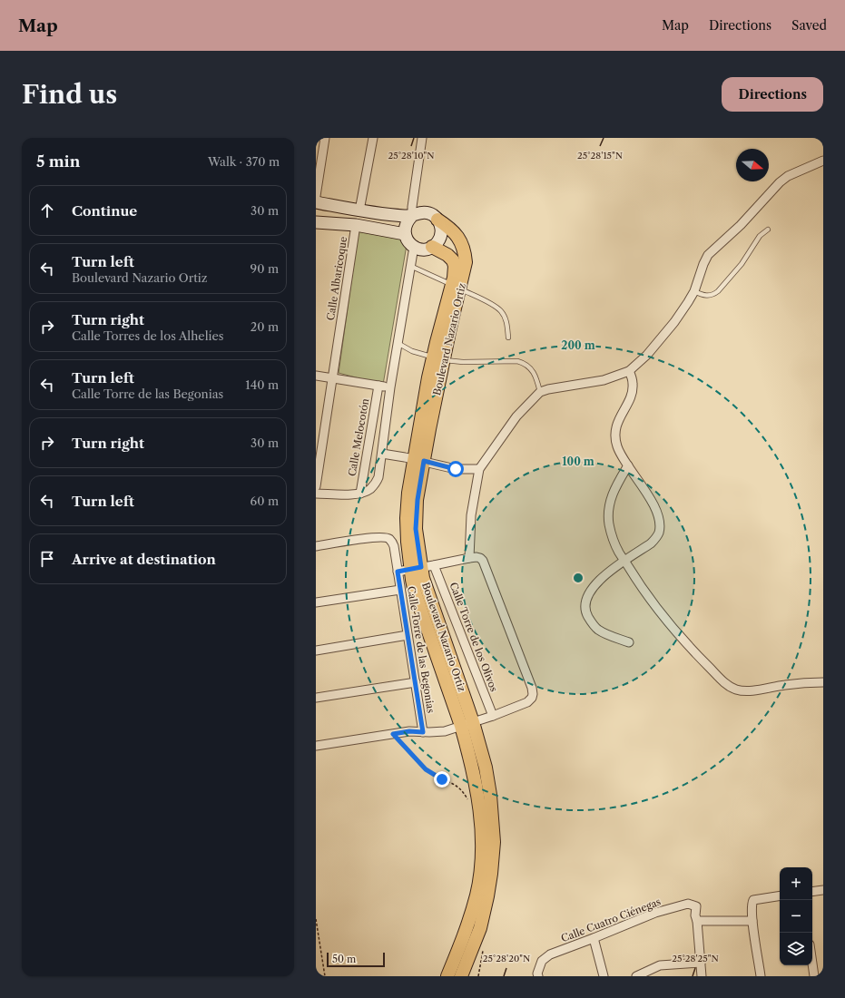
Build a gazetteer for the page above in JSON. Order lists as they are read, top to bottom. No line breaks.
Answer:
{"streets":{"main road":["Boulevard Nazario Ortiz"],"street":["Calle Albaricoque","Calle Melocotón","Calle Torre de los Olivos","Calle Torre de las Begonias","Calle Cuatro Ciénegas"]},"scale_bar":"50 m","north":"right","page":{"header":"Map","nav":["Map","Directions","Saved"],"buttons":"Directions","title":"Find us","heading":["5 min","Walk · 370 m"],"list":[["Continue","30 m"],["Turn left","Boulevard Nazario Ortiz","90 m"],["Turn right","Calle Torres de los Alhelíes","20 m"],["Turn left","Calle Torre de las Begonias","140 m"],["Turn right","30 m"],["Turn left","60 m"],"Arrive at destination"],"map_buttons":["+","−"],"scale":"50 m"},"coordinates":["25°28'10\"N","25°28'15\"N","25°28'20\"N","25°28'25\"N"],"rings":["200 m","100 m"]}
